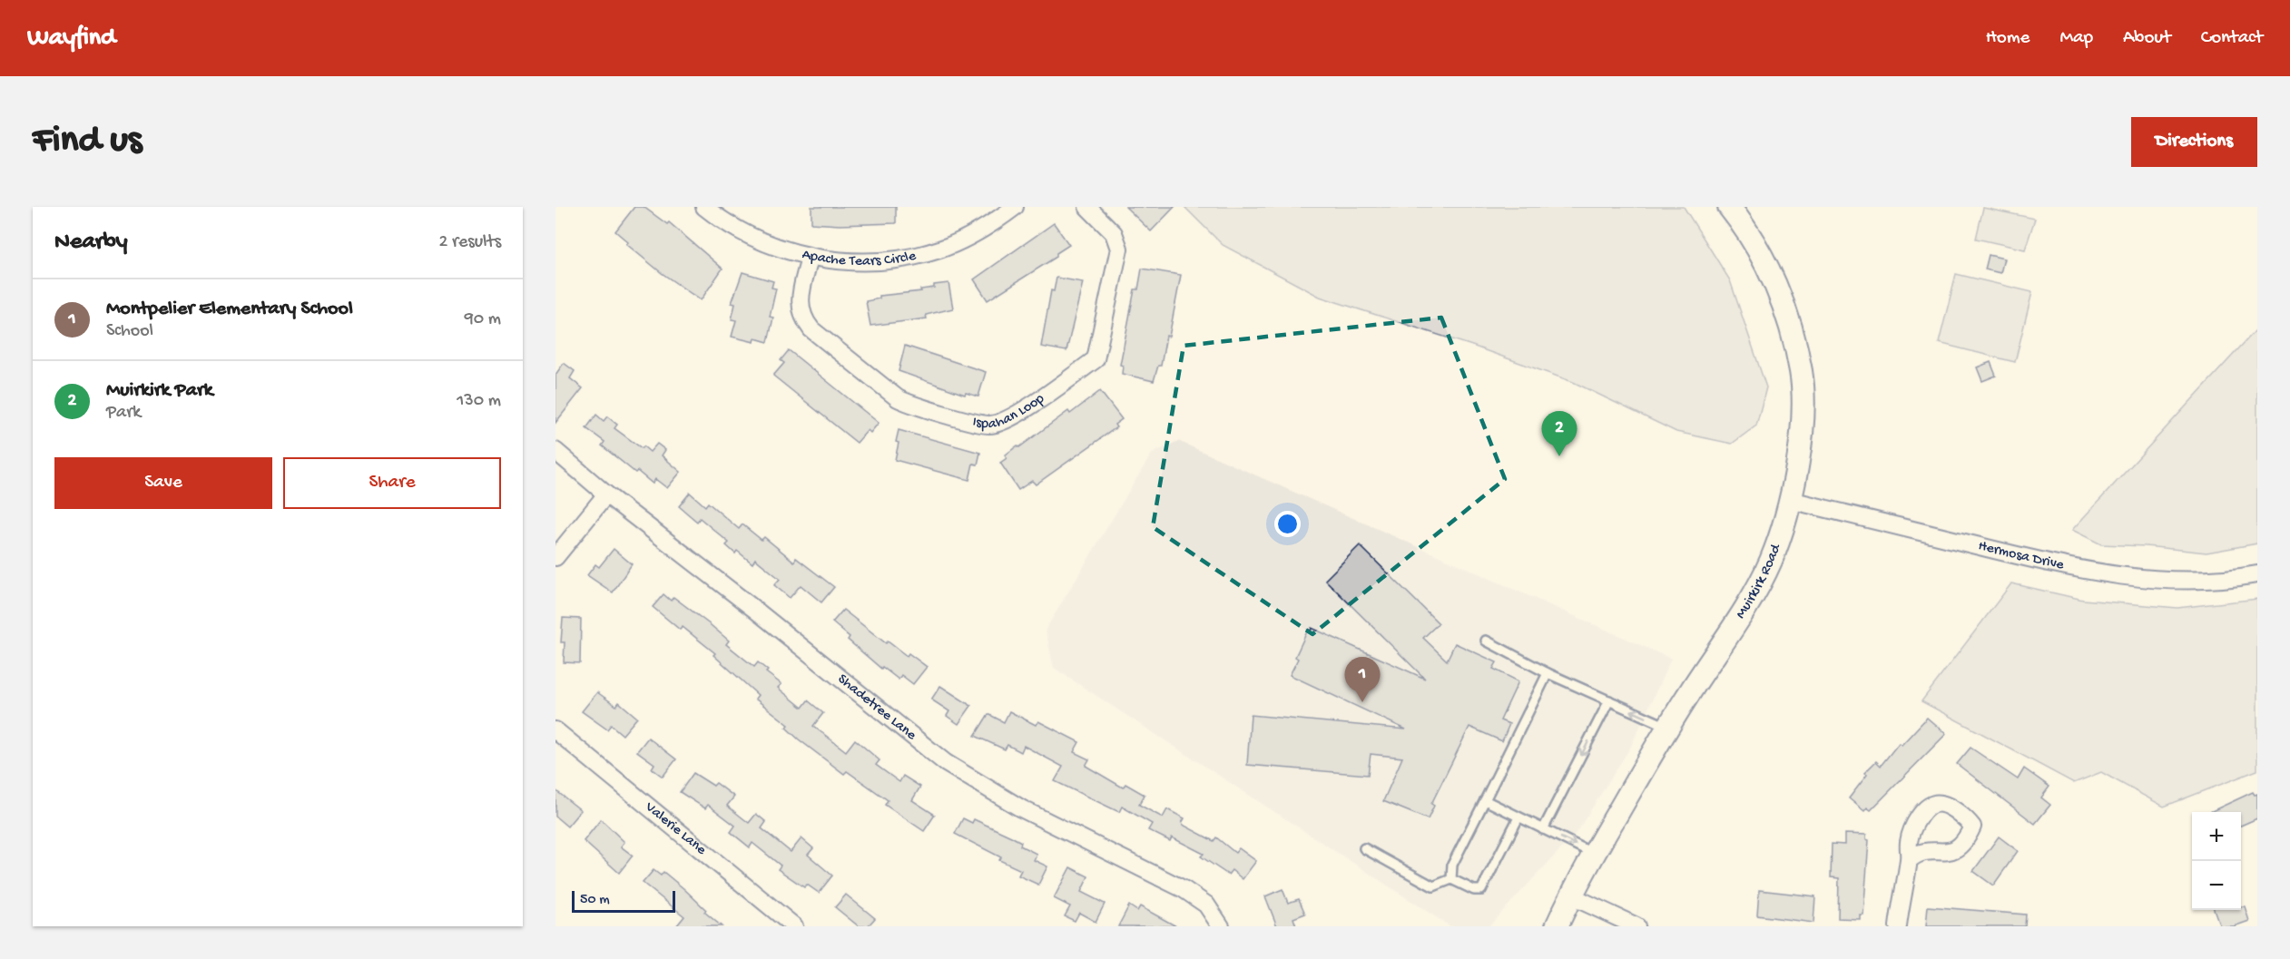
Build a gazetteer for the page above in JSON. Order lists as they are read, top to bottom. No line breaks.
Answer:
{"streets":{"main road":["Muirkirk Road"],"street":["Apache Tears Circle","Ispahan Loop","Hermosa Drive","Shadetree Lane","Valerie Lane"]},"crossings":[["Apache Tears Circle","Ispahan Loop"],["Hermosa Drive","Muirkirk Road"]],"scale_bar":"50 m","page":{"header":"Wayfind","nav":["Home","Map","About","Contact"],"buttons":["Directions",["Save","Share"]],"title":"Find us","heading":["Nearby","2 results"],"list":[{"mark":"1","name":"Montpelier Elementary School","note":"School","value":"90 m"},{"mark":"2","name":"Muirkirk Park","note":"Park","value":"130 m"}],"pins":["2","1"],"map_buttons":["+","−"],"scale":"50 m"}}
